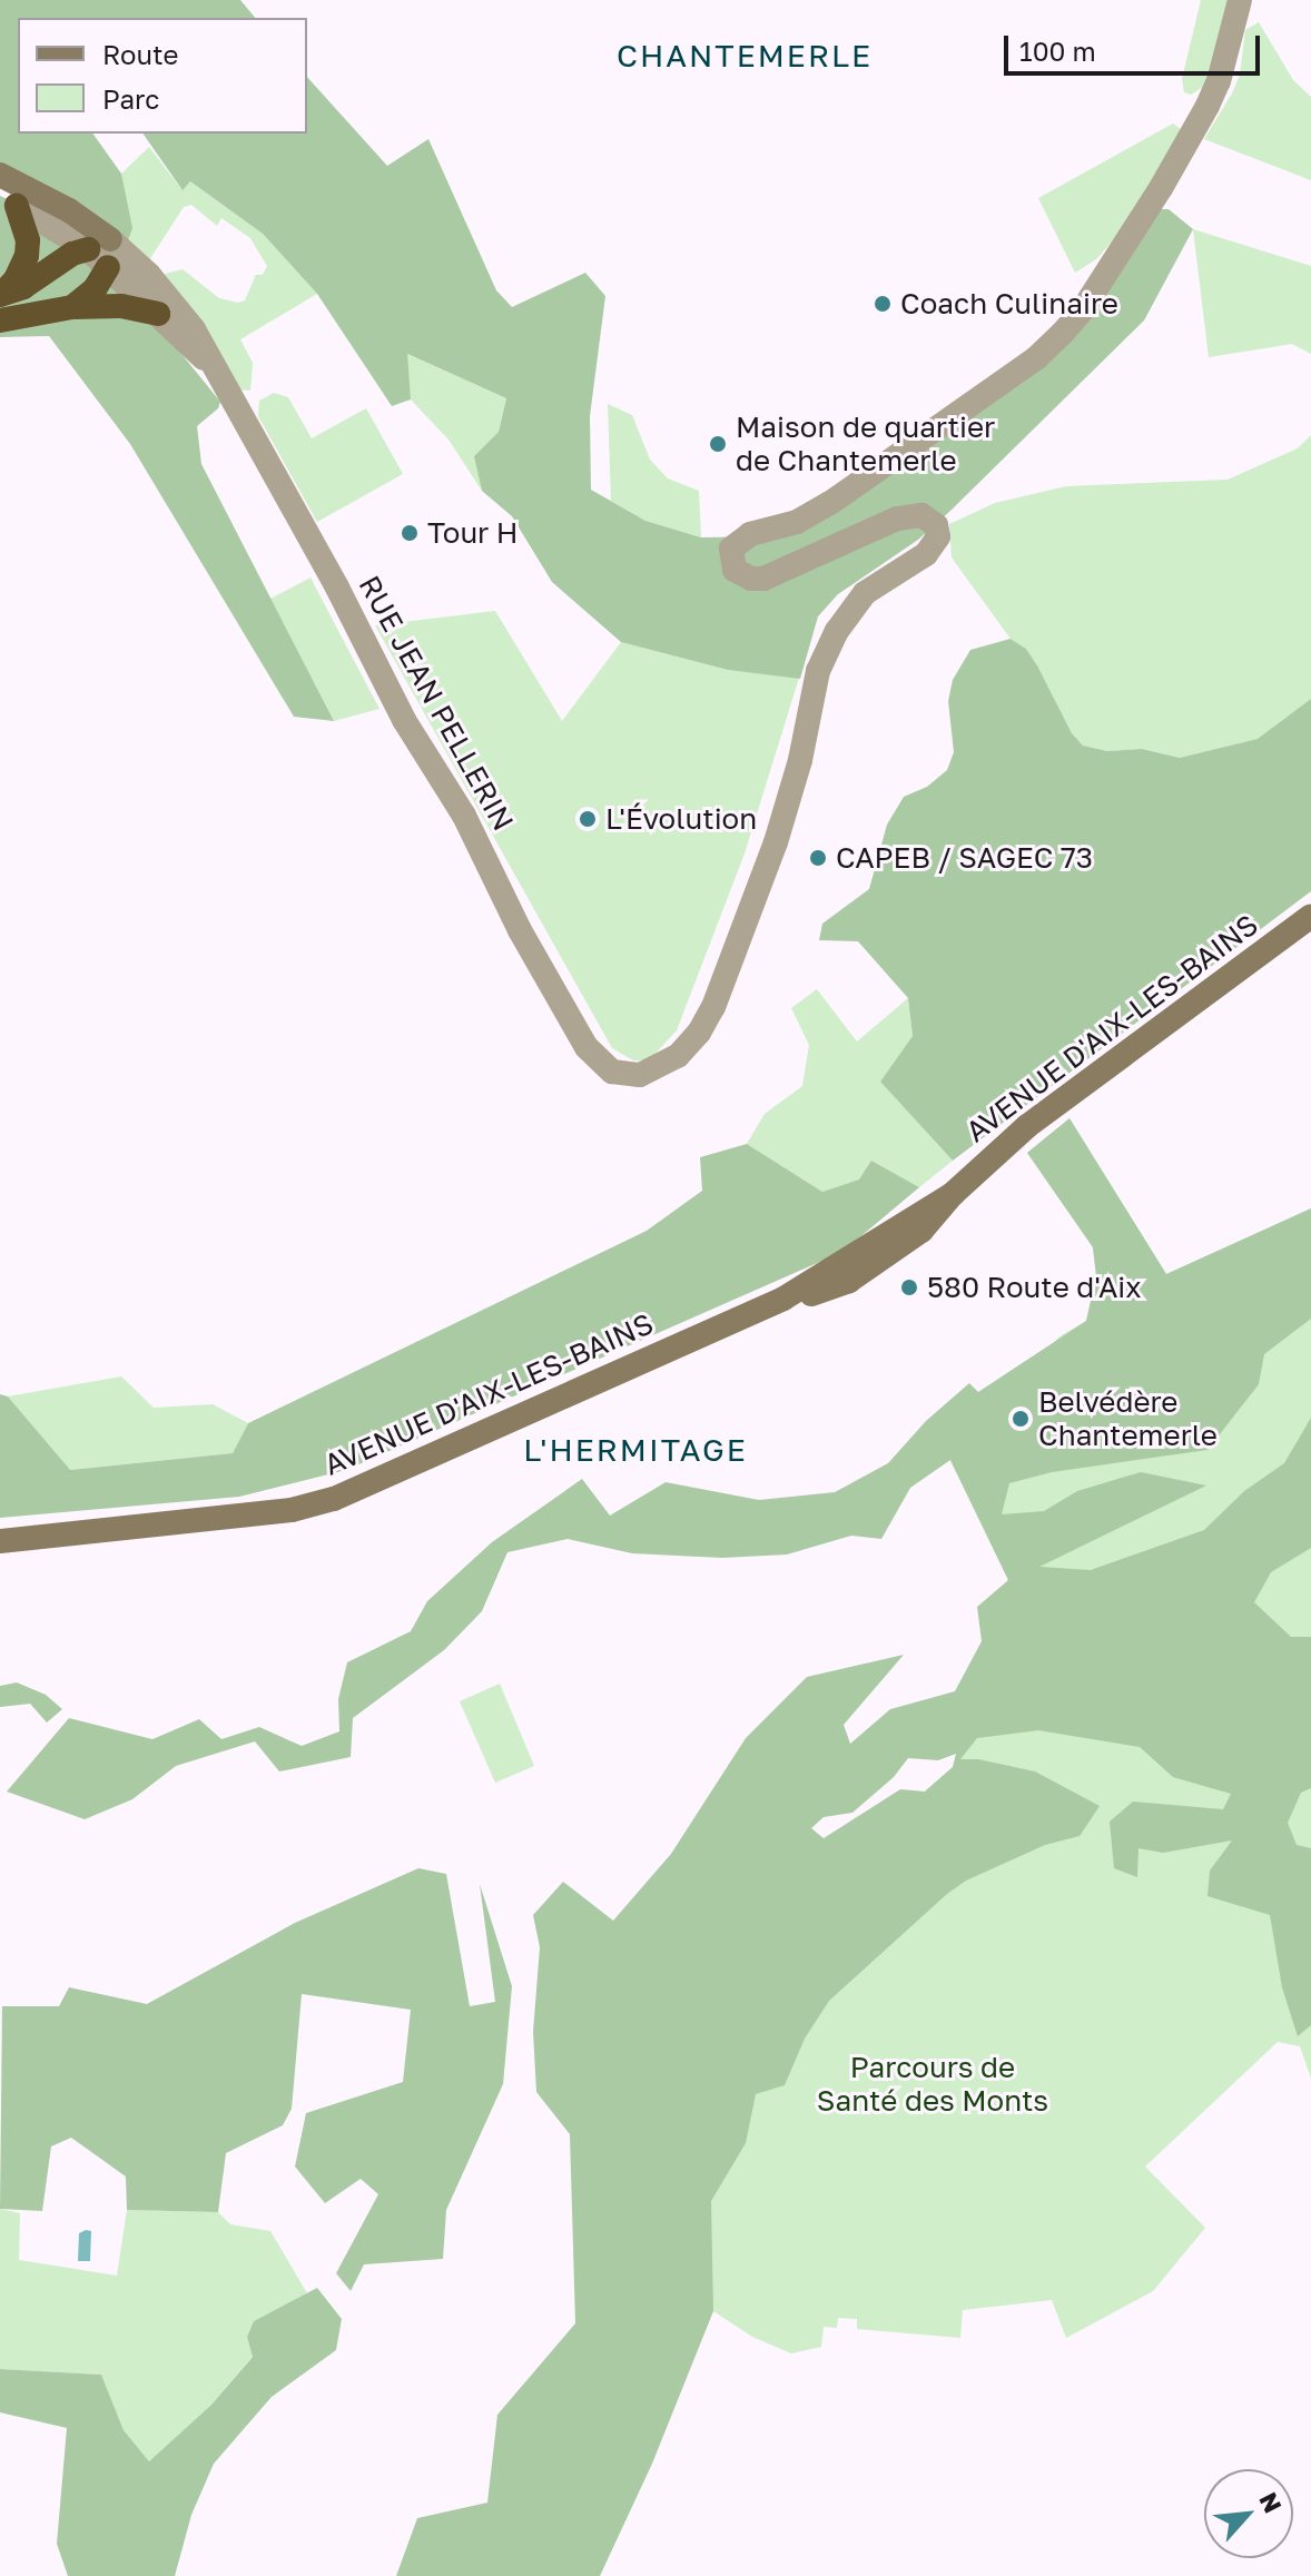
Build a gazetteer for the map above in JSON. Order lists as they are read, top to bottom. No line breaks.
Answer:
{"streets":{"main road":["RUE JEAN PELLERIN","AVENUE D'AIX-LES-BAINS"]},"districts":["CHANTEMERLE","L'HERMITAGE"],"parks":["Parcours de Santé des Monts"],"places":["Coach Culinaire","Maison de quartier de Chantemerle","Tour H","L'Évolution","CAPEB / SAGEC 73","580 Route d'Aix","Belvédère Chantemerle"],"legend":["Route","Parc"],"scale_bar":"100 m","north":"top right"}
